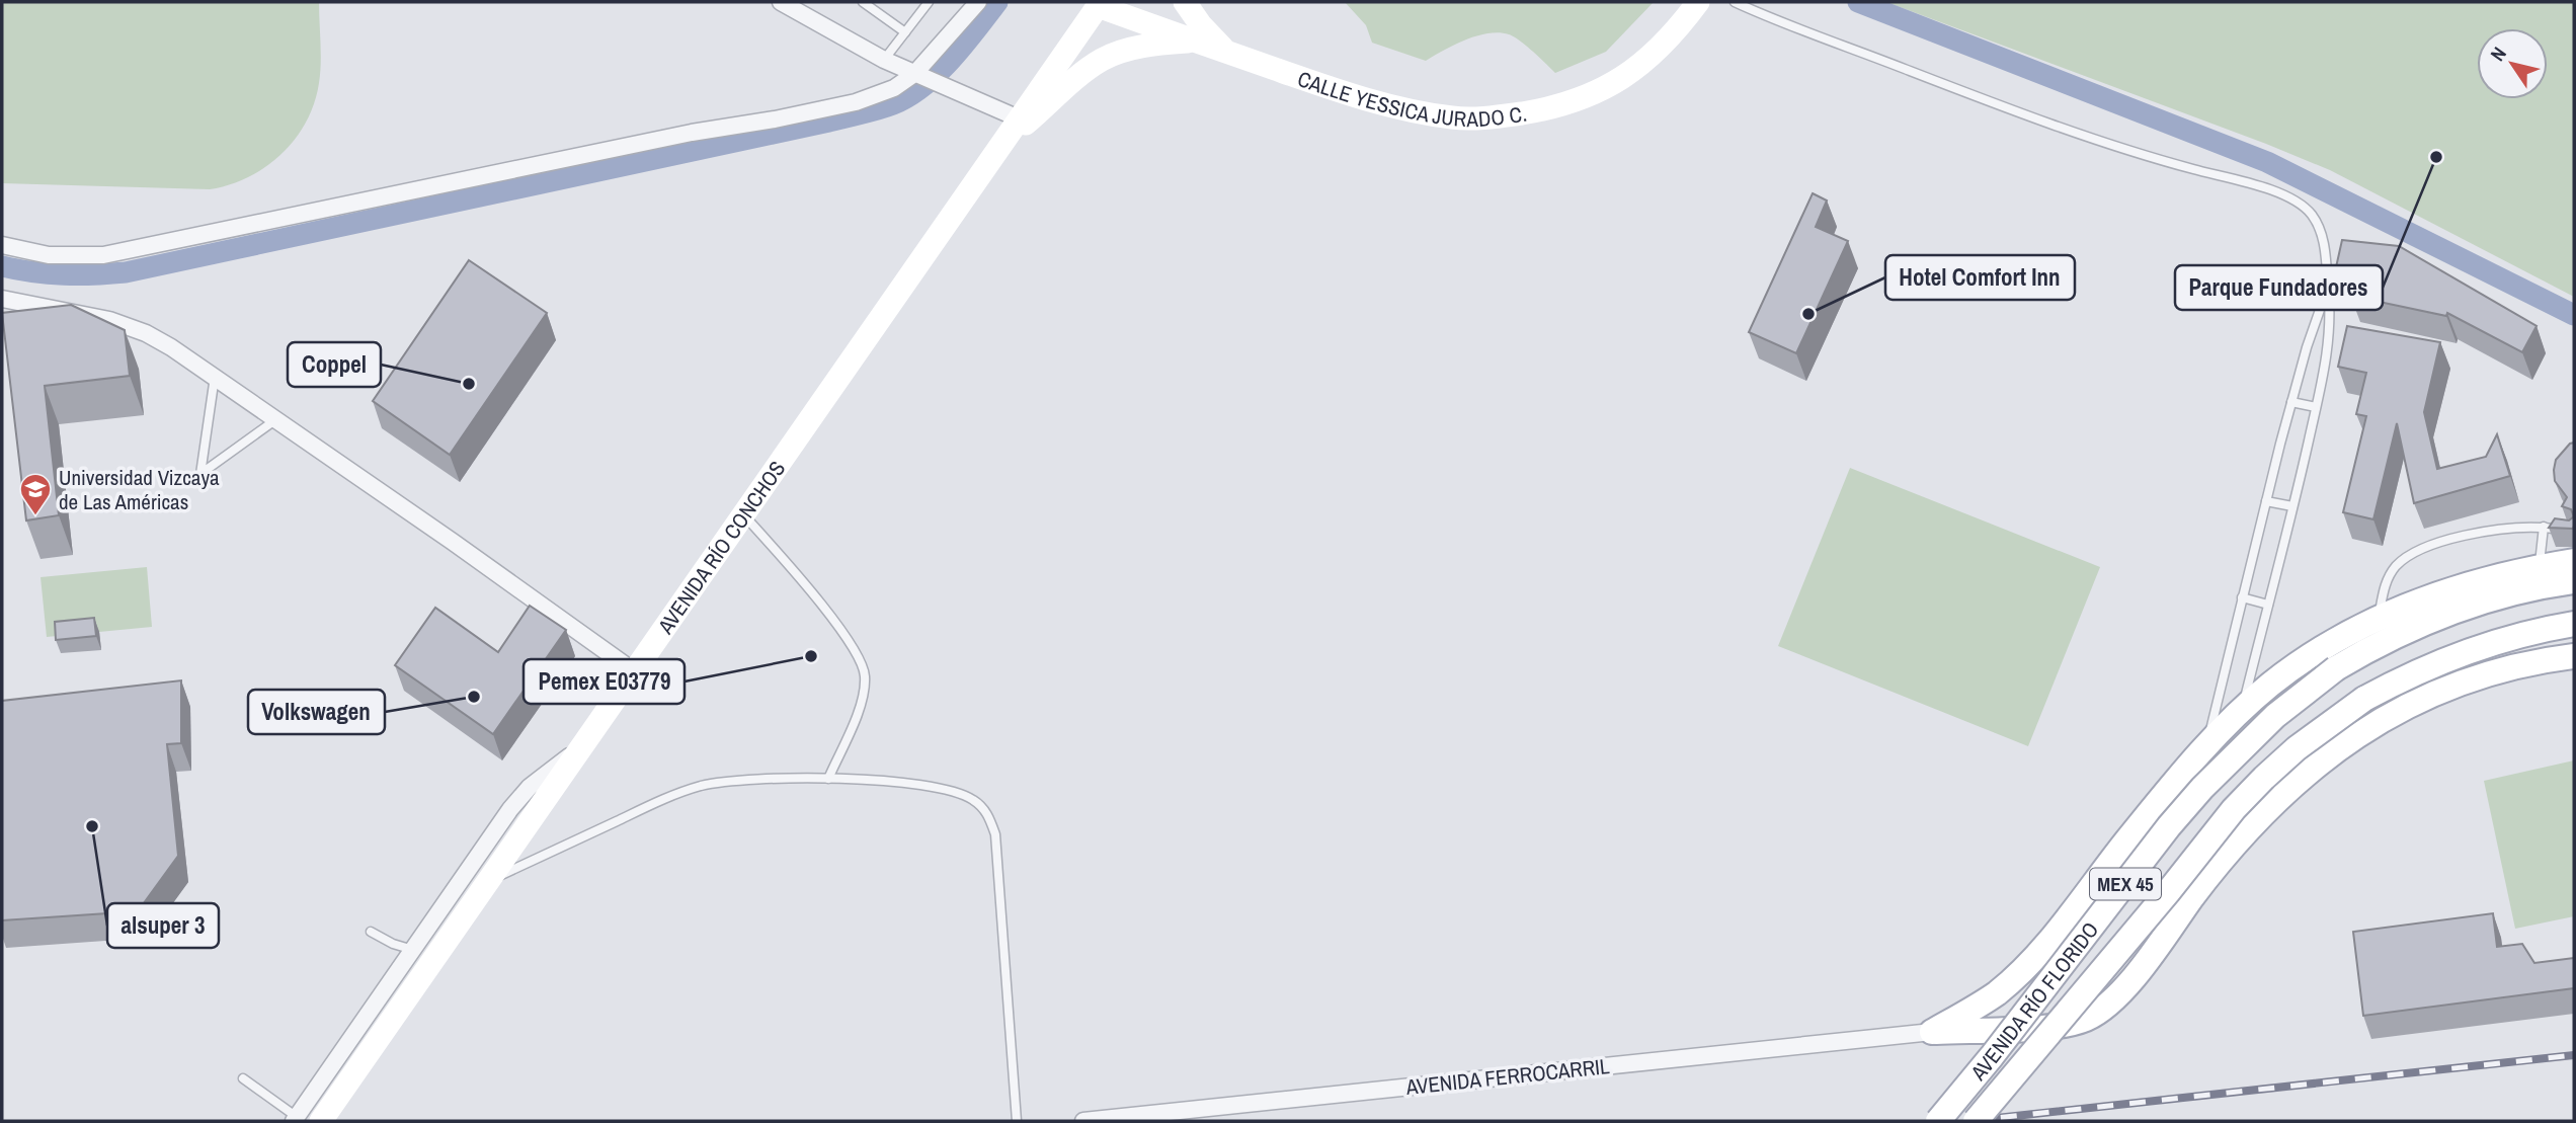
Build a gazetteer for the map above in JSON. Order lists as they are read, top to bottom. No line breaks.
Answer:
{"streets":{"main road":["CALLE YESSICA JURADO C.","AVENIDA RÍO CONCHOS","MEX 45","AVENIDA RÍO FLORIDO"],"street":["AVENIDA FERROCARRIL"]},"crossings":[["CALLE YESSICA JURADO C.","AVENIDA RÍO CONCHOS"]],"places":{"other":["Parque Fundadores","Hotel Comfort Inn","Coppel","Pemex E03779","Volkswagen","alsuper 3"],"school or university":["Universidad Vizcaya de Las Américas"]},"north":"top left"}
